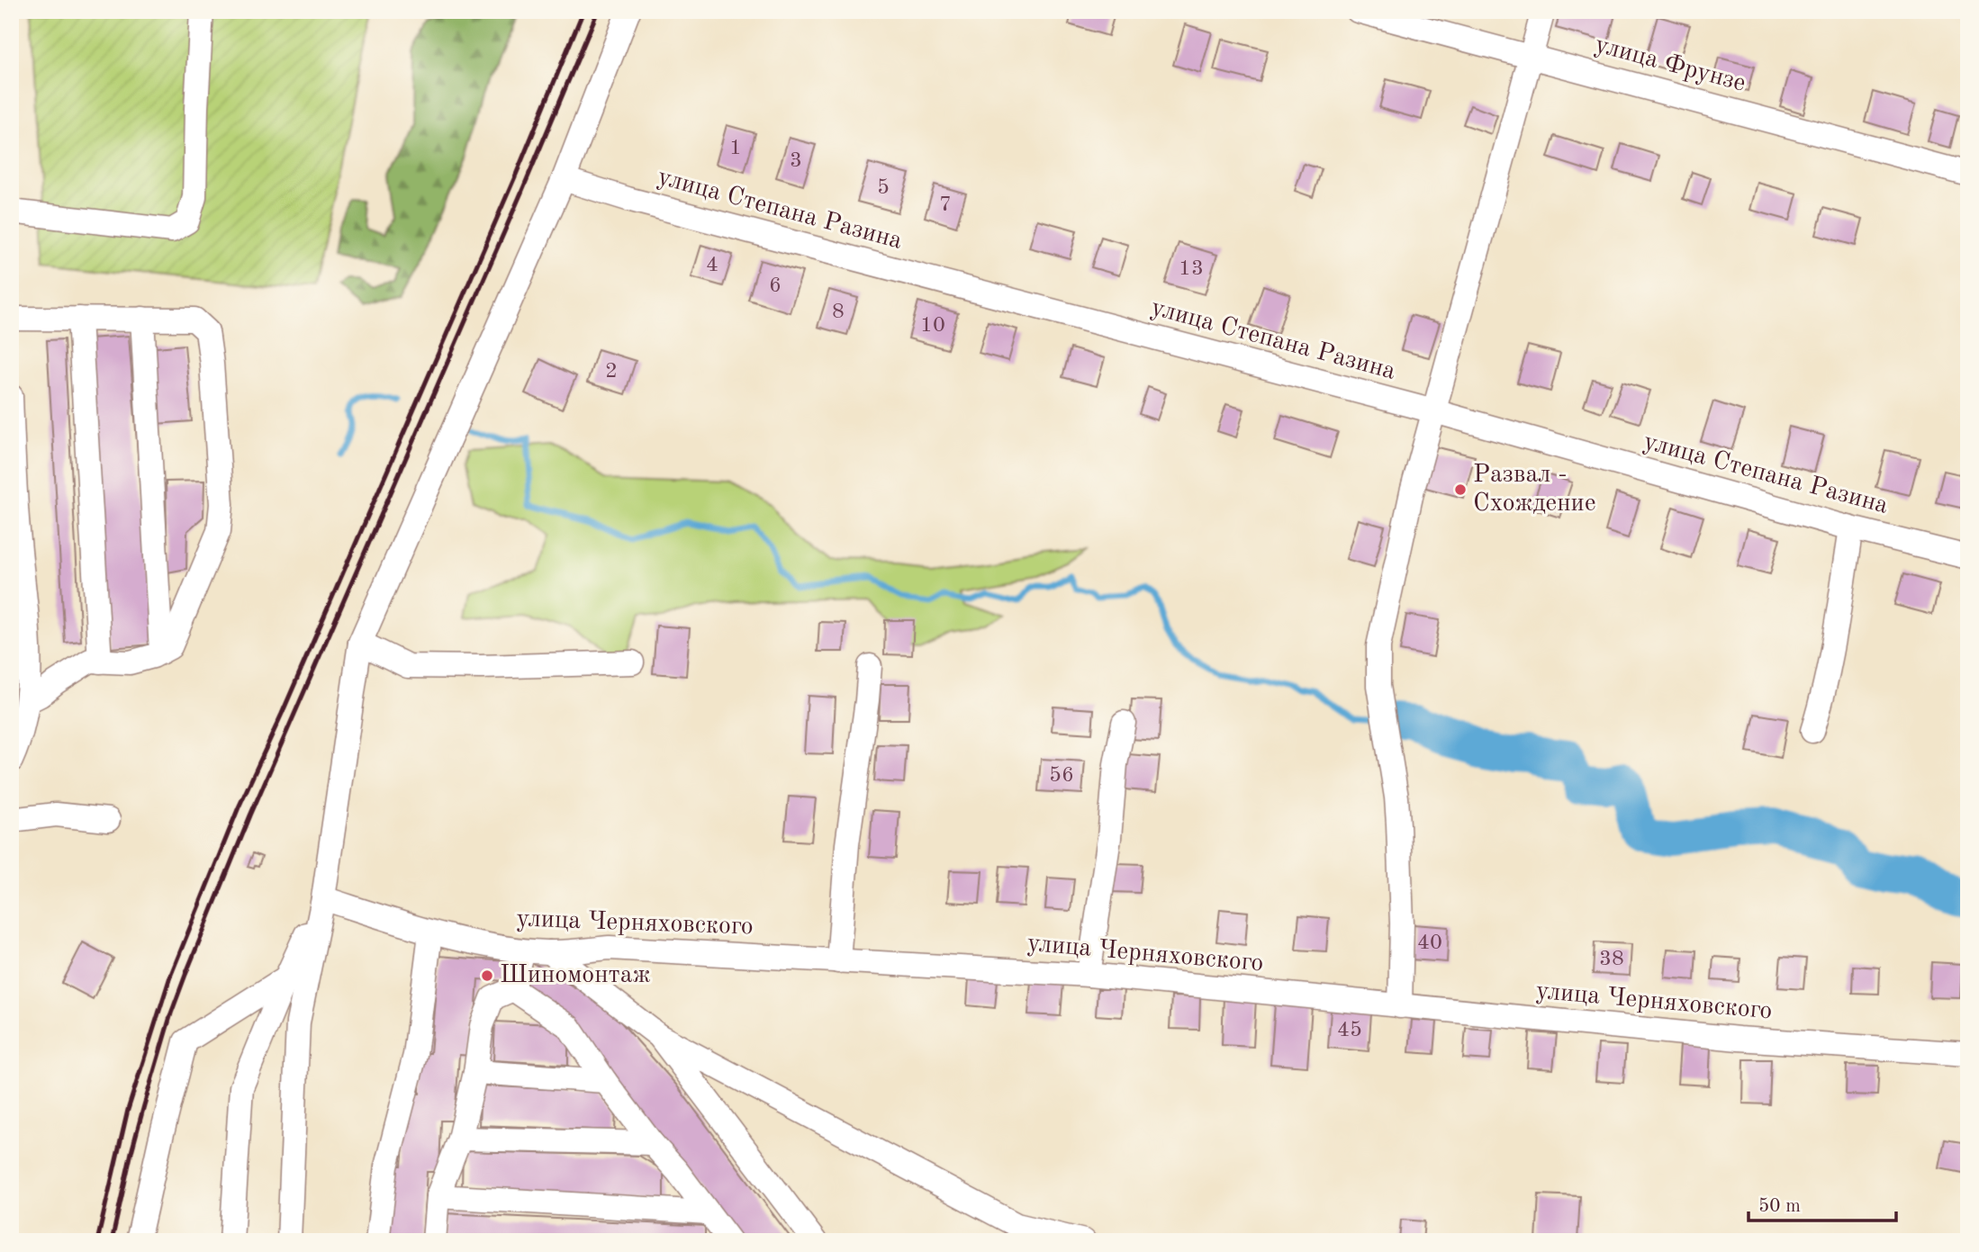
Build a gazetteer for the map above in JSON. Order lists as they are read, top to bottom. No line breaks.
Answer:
{"streets":{"street":["улица Фрунзе","улица Степана Разина","улица Черняховского"]},"places":["Развал - Схождение","Шиномонтаж"],"house_numbers":["1","3","5","7","4","13","6","8","10","2","56","40","38","45"],"scale_bar":"50 m"}
